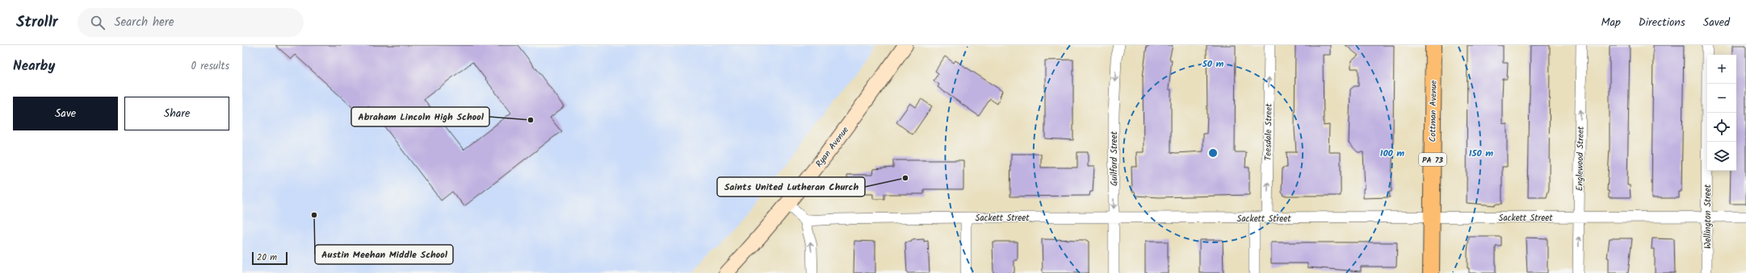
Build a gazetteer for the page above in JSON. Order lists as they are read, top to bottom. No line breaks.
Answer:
{"streets":{"main road":["Cottman Avenue","PA 73"],"street":["Teesdale Street","Ryan Avenue","Guilford Street","Englewood Street","Wellington Street","Sackett Street"]},"crossings":[["Cottman Avenue","Sackett Street"],["Teesdale Street","Sackett Street"],["Guilford Street","Sackett Street"],["Englewood Street","Sackett Street"],["Wellington Street","Sackett Street"]],"one_way":["Teesdale Street","Guilford Street","Englewood Street"],"places":["Abraham Lincoln High School","Saints United Lutheran Church","Austin Meehan Middle School"],"scale_bar":"20 m","page":{"header":"Strollr","search":"Search here","nav":["Map","Directions","Saved"],"heading":["Nearby","0 results"],"map_buttons":["+","−"],"buttons":["Save","Share"],"scale":"20 m"},"rings":["50 m","100 m","150 m"]}
